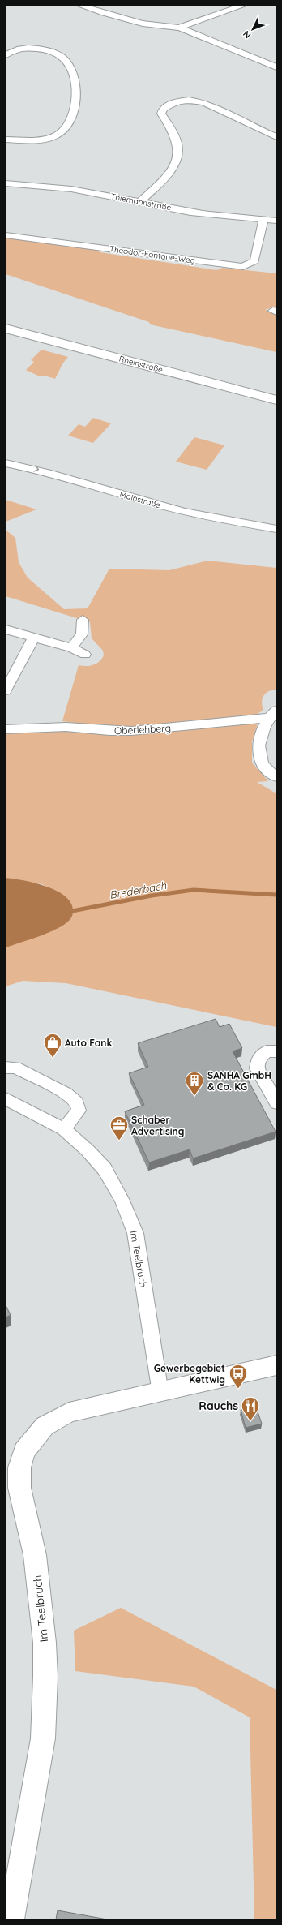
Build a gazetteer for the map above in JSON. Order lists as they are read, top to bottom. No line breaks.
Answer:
{"streets":{"street":["Thiemannstraße","Theodor-Fontane-Weg","Rheinstraße","Mainstraße","Oberlehberg","Im Teelbruch"]},"crossings":[["Thiemannstraße","Theodor-Fontane-Weg"]],"one_way":["Mainstraße"],"water":["Brederbach"],"places":{"shop":["Auto Fank"],"building":["SANHA GmbH & Co. KG"],"office":["Schaber Advertising"],"bus stop":["Gewerbegebiet Kettwig"],"restaurant":["Rauchs"]},"north":"bottom left"}
